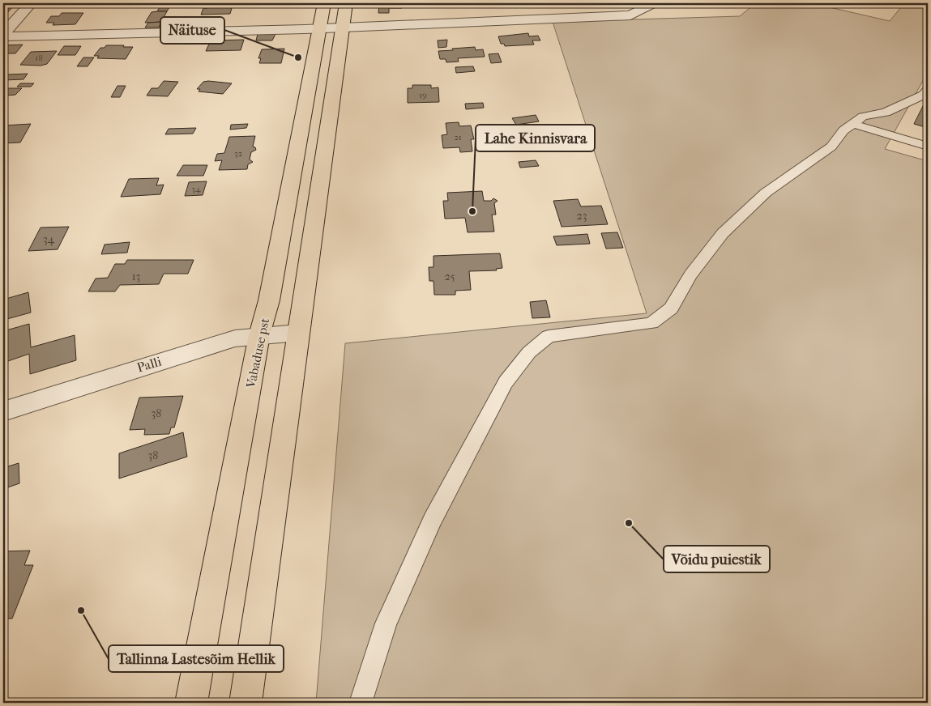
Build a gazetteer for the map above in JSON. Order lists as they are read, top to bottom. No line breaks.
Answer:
{"streets":{"highway":["Vabaduse pst"],"street":["Palli"]},"crossings":[["Vabaduse pst","Palli"]],"places":["Näituse","Lahe Kinnisvara","Võidu puiestik","Tallinna Lastesõim Hellik"],"house_numbers":["18","19","21","32","34","23","34","13","25","38","38"]}
